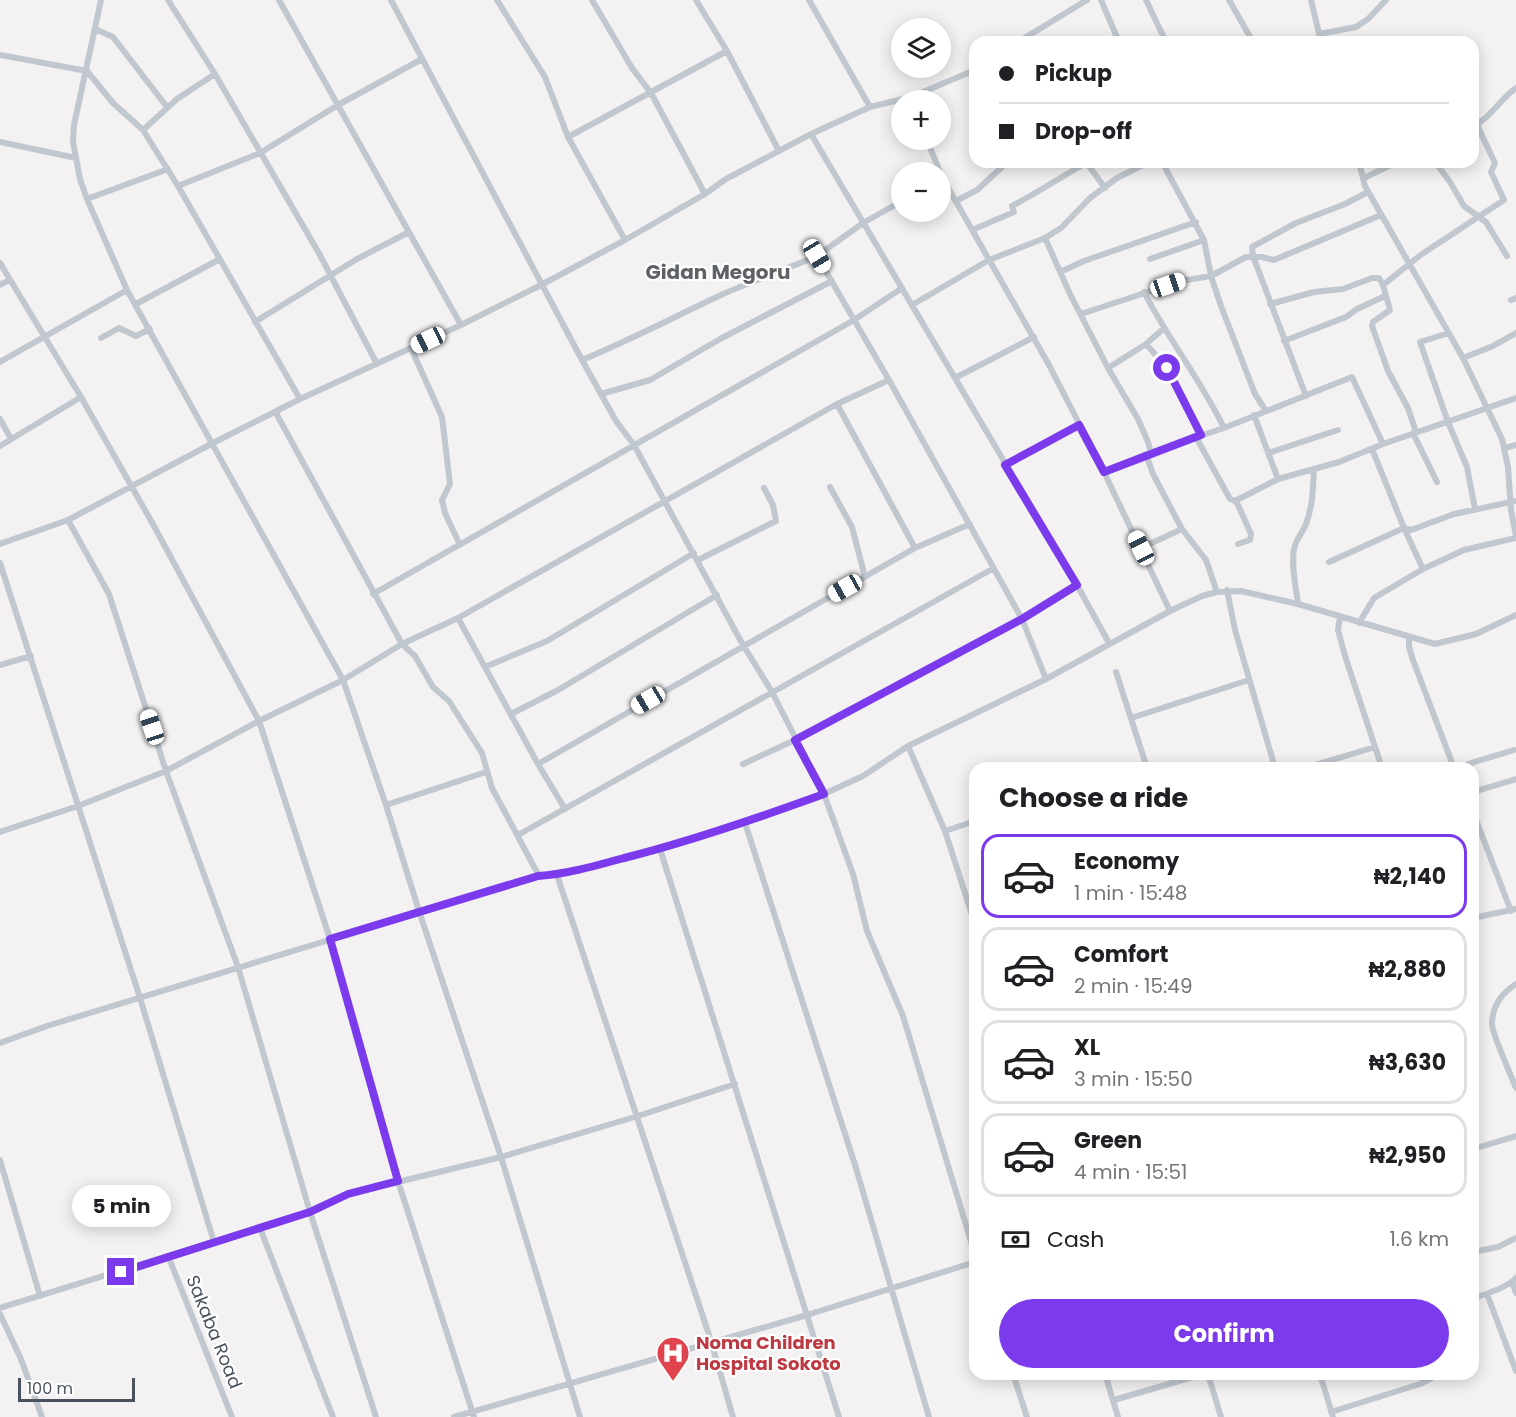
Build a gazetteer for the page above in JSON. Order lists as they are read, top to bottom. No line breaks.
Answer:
{"streets":{"street":["Sakaba Road"]},"districts":["Gidan Megoru"],"places":{"hospital":["Noma Children Hospital Sokoto"]},"scale_bar":"100 m","page":{"map_buttons":["+","−"],"banner":["Pickup","Drop-off"],"heading":"Choose a ride","list":[{"name":"Economy","note":"1 min · 15:48","value":"₦2,140"},{"name":"Comfort","note":"2 min · 15:49","value":"₦2,880"},{"name":"XL","note":"3 min · 15:50","value":"₦3,630"},{"name":"Green","note":"4 min · 15:51","value":"₦2,950"}],"bubble":"5 min","pay":["Cash","1.6 km"],"buttons":"Confirm","scale":"100 m"}}
